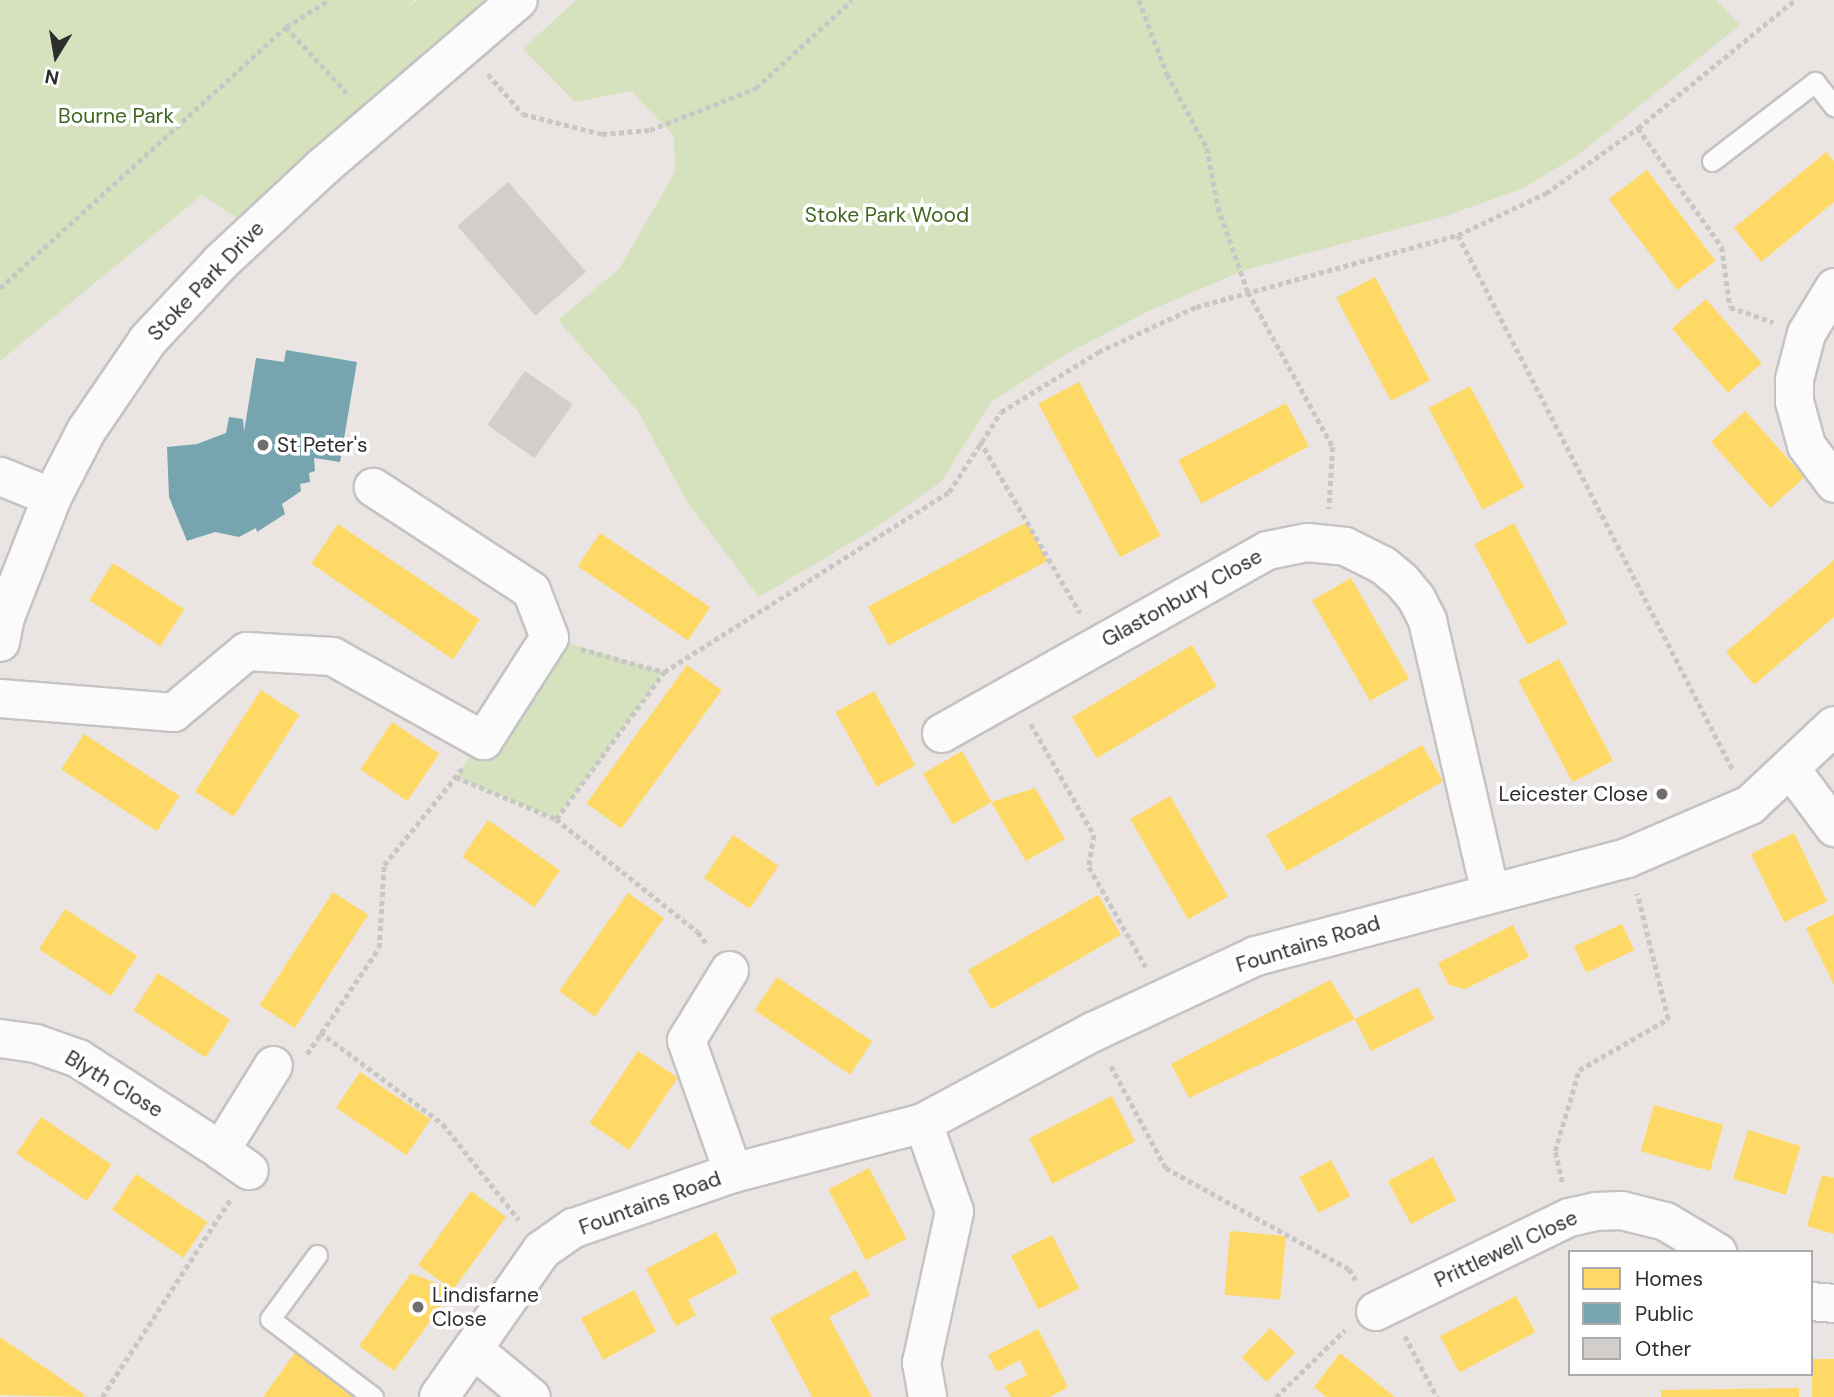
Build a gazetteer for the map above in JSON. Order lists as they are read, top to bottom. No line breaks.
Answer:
{"streets":{"street":["Stoke Park Drive","Glastonbury Close","Fountains Road","Blyth Close","Prittlewell Close"]},"crossings":[["Glastonbury Close","Fountains Road"]],"parks":["Bourne Park","Stoke Park Wood"],"places":["St Peter's","Leicester Close","Lindisfarne Close"],"legend":["Homes","Public","Other"],"north":"bottom"}
